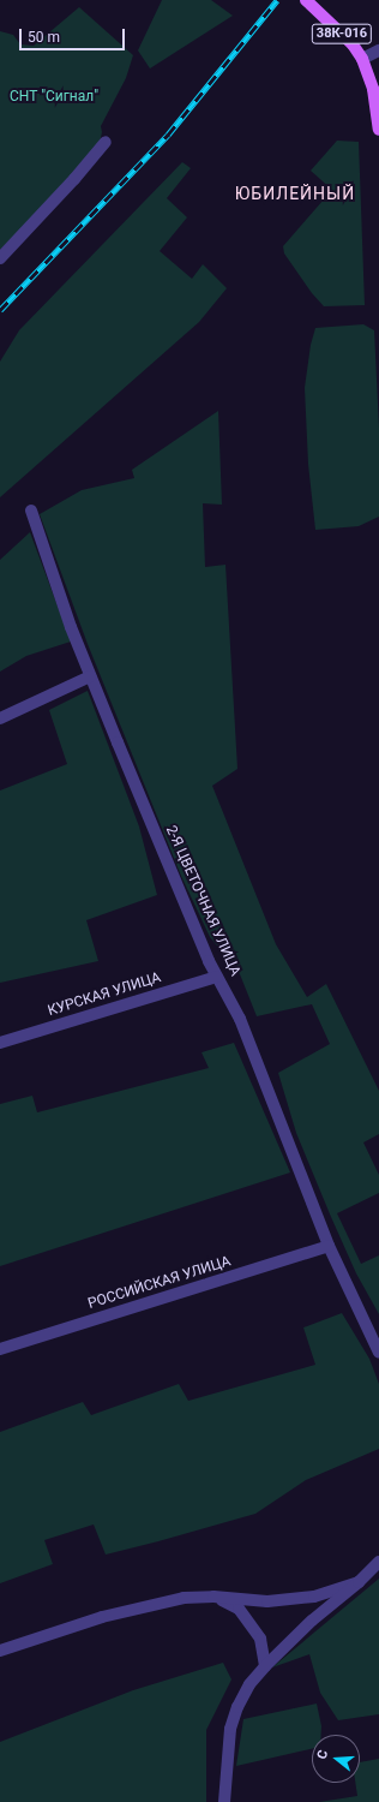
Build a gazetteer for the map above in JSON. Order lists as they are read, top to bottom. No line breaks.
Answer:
{"streets":{"main road":["38К-016"],"street":["2-Я ЦВЕТОЧНАЯ УЛИЦА","КУРСКАЯ УЛИЦА","РОССИЙСКАЯ УЛИЦА"]},"crossings":[["2-Я ЦВЕТОЧНАЯ УЛИЦА","КУРСКАЯ УЛИЦА"],["2-Я ЦВЕТОЧНАЯ УЛИЦА","РОССИЙСКАЯ УЛИЦА"]],"districts":["ЮБИЛЕЙНЫЙ"],"parks":["СНТ \"Сигнал\""],"scale_bar":"50 m","north":"left"}
